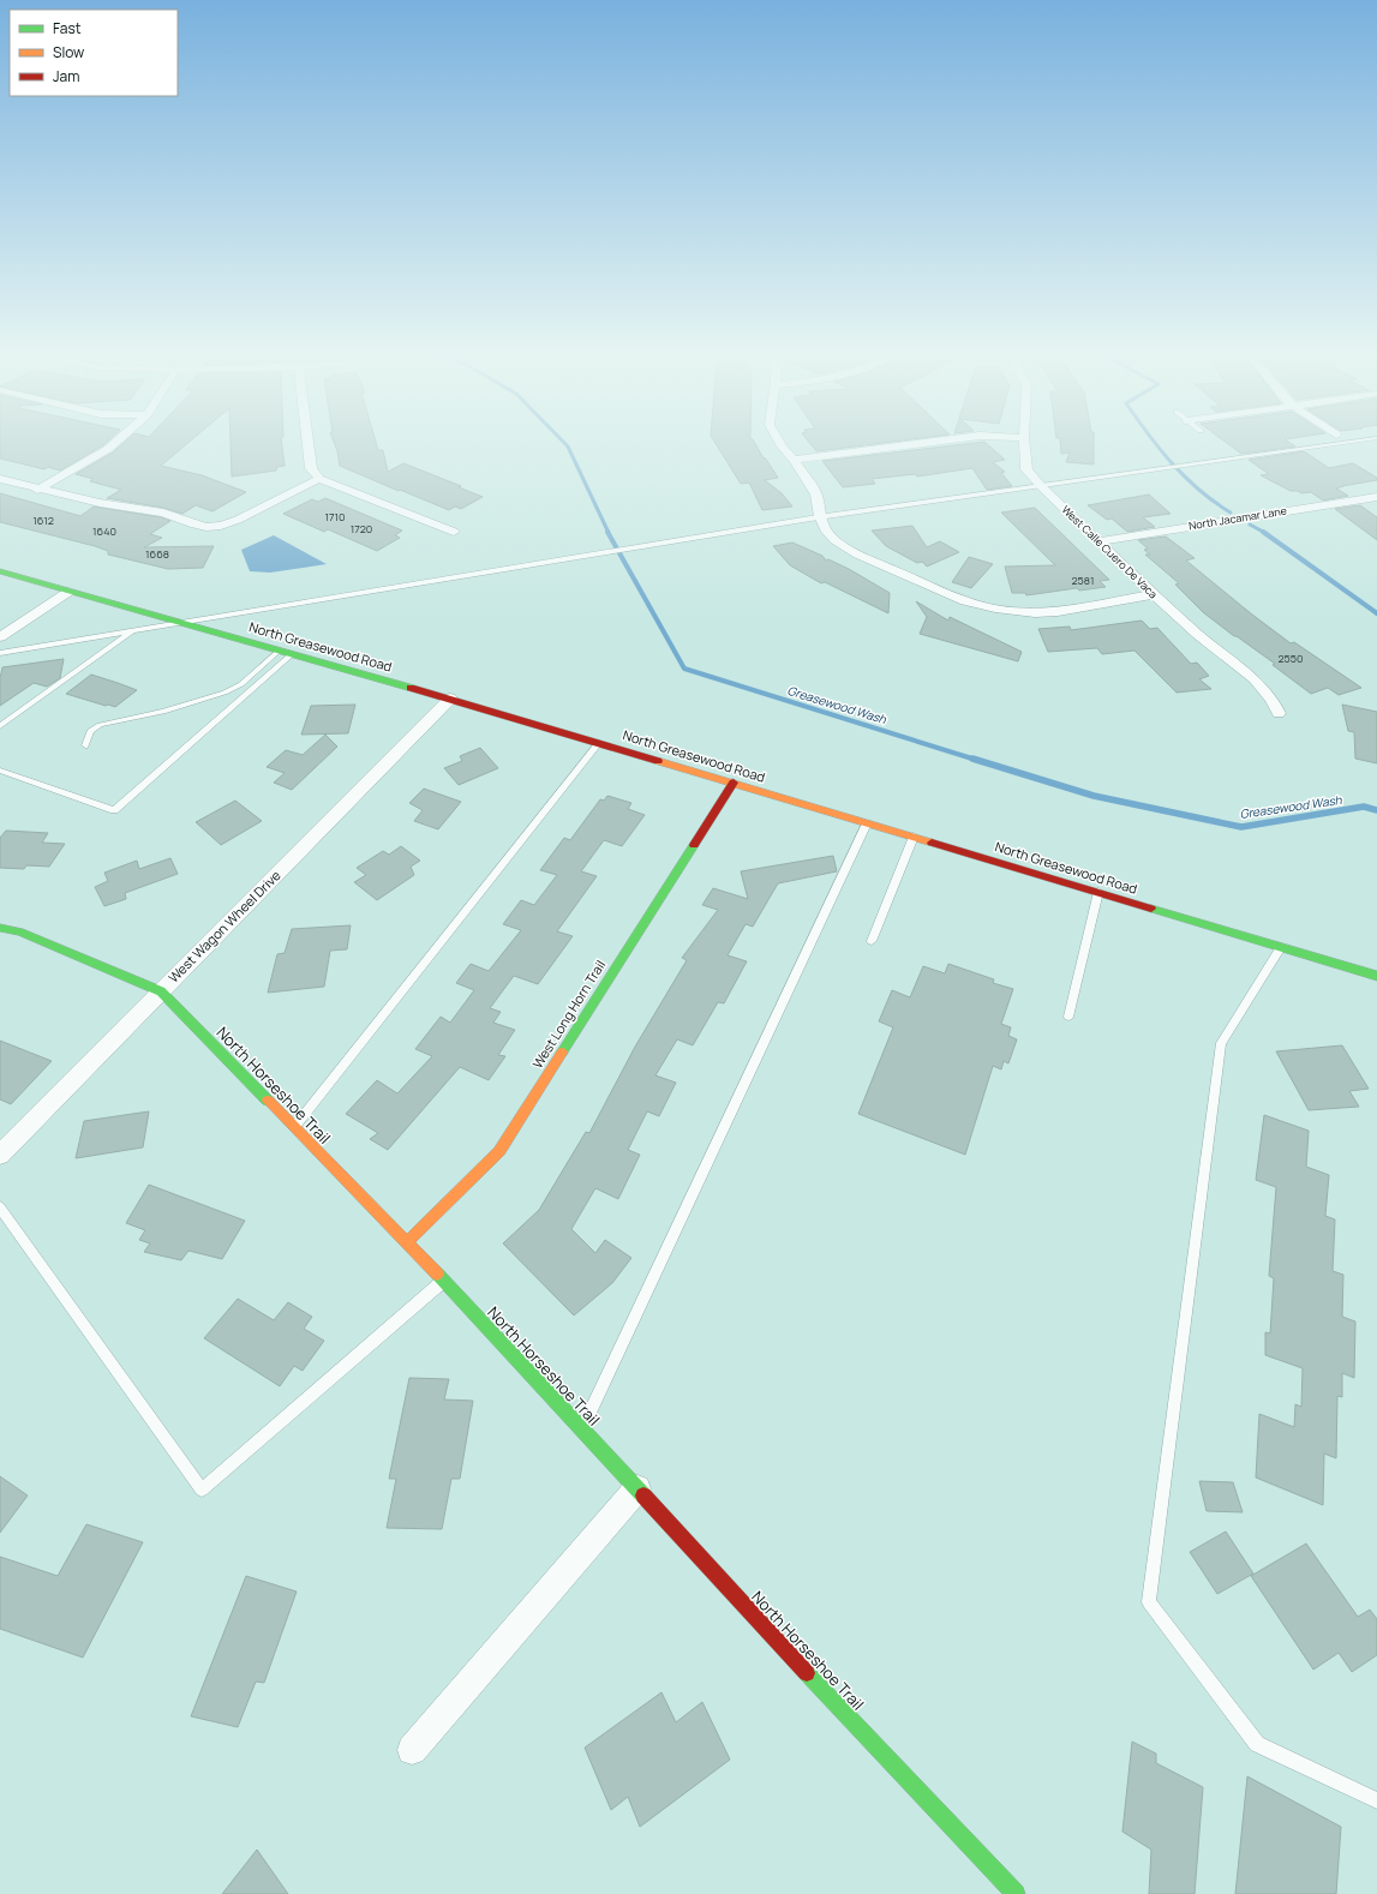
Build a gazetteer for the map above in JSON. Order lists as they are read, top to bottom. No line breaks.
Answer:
{"streets":{"street":["North Jacamar Lane","West Calle Cuero De Vaca","North Greasewood Road","West Wagon Wheel Drive","West Long Horn Trail","North Horseshoe Trail"]},"crossings":[["North Jacamar Lane","West Calle Cuero De Vaca"],["North Greasewood Road","West Wagon Wheel Drive"],["North Greasewood Road","West Long Horn Trail"],["West Wagon Wheel Drive","North Horseshoe Trail"],["West Long Horn Trail","North Horseshoe Trail"]],"water":["Greasewood Wash"],"house_numbers":["1710","1612","1720","1640","1668","2581","2550"],"legend":["Fast","Slow","Jam"]}
